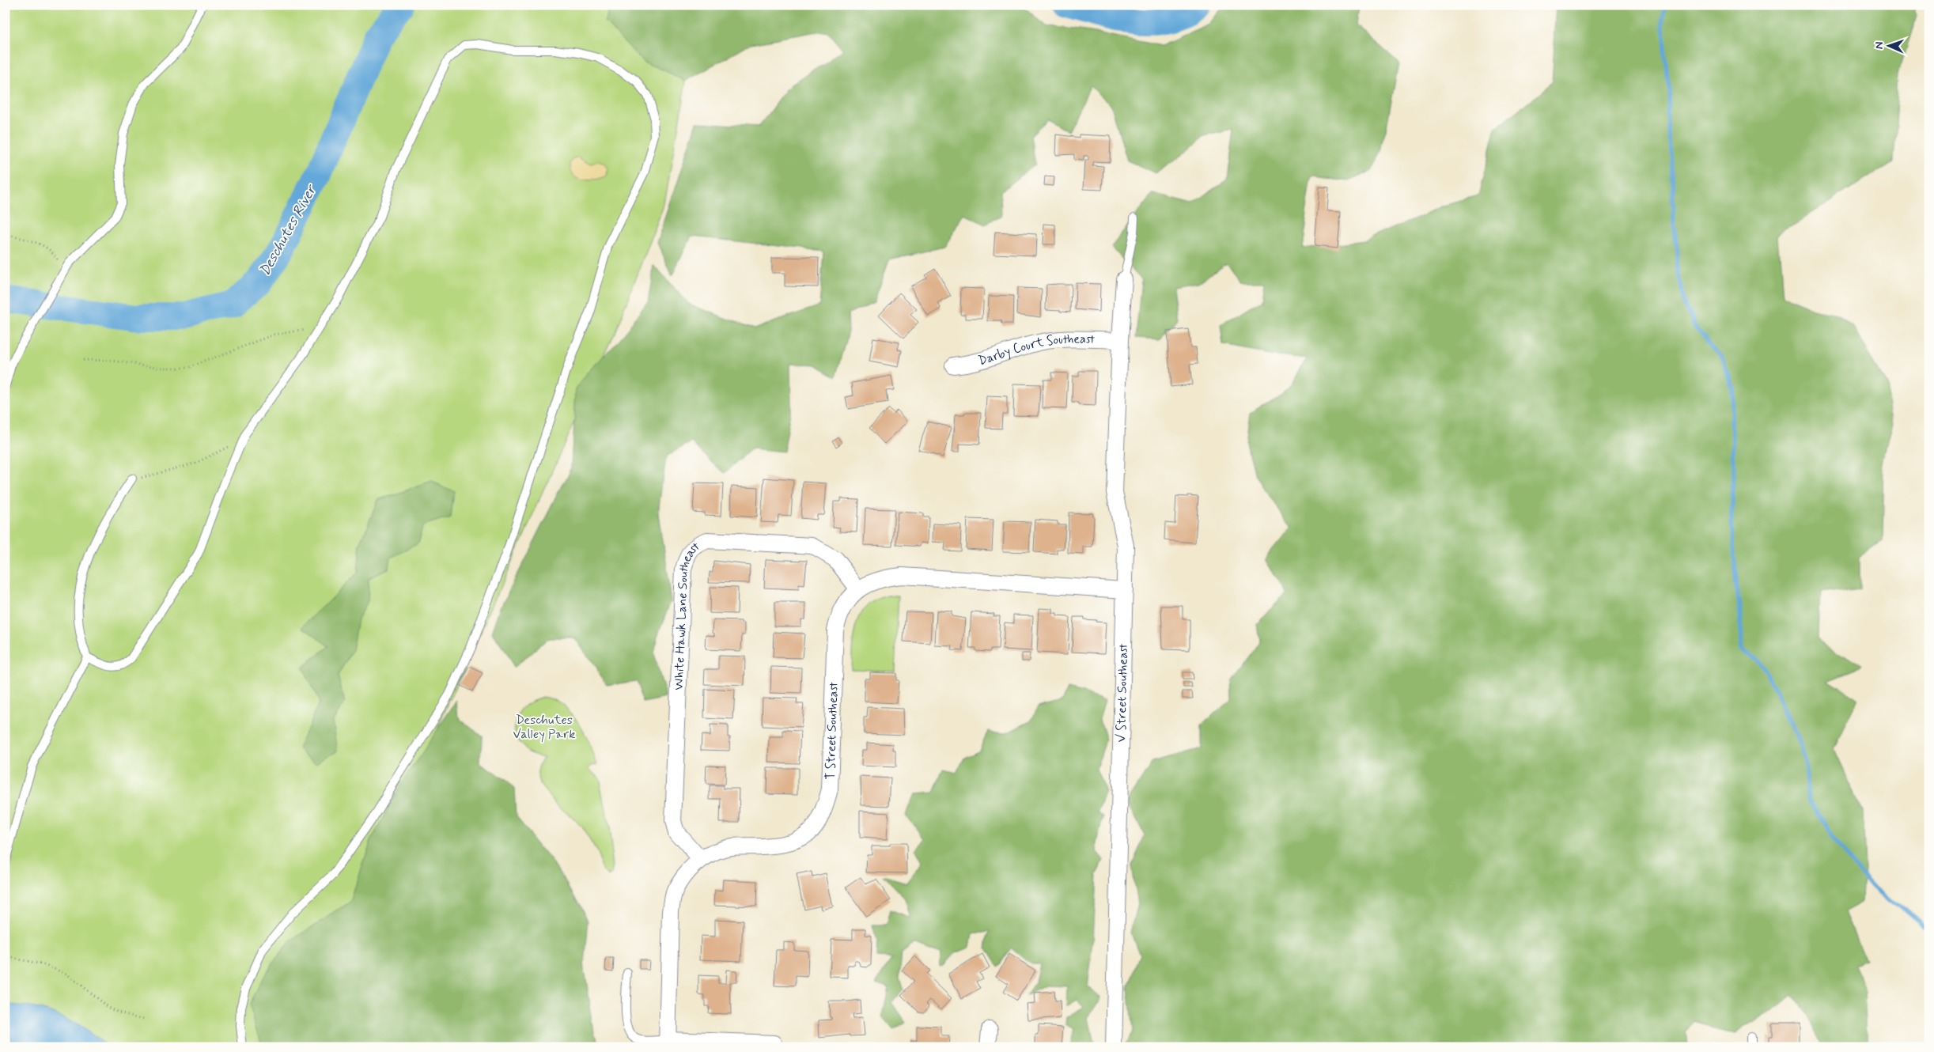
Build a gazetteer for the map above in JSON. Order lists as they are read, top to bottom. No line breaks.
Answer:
{"streets":{"street":["Darby Court Southeast","White Hawk Lane Southeast","V Street Southeast","T Street Southeast"]},"crossings":[["Darby Court Southeast","V Street Southeast"],["White Hawk Lane Southeast","T Street Southeast"],["V Street Southeast","T Street Southeast"]],"water":["Deschutes River"],"parks":["Deschutes Valley Park"],"north":"left"}
